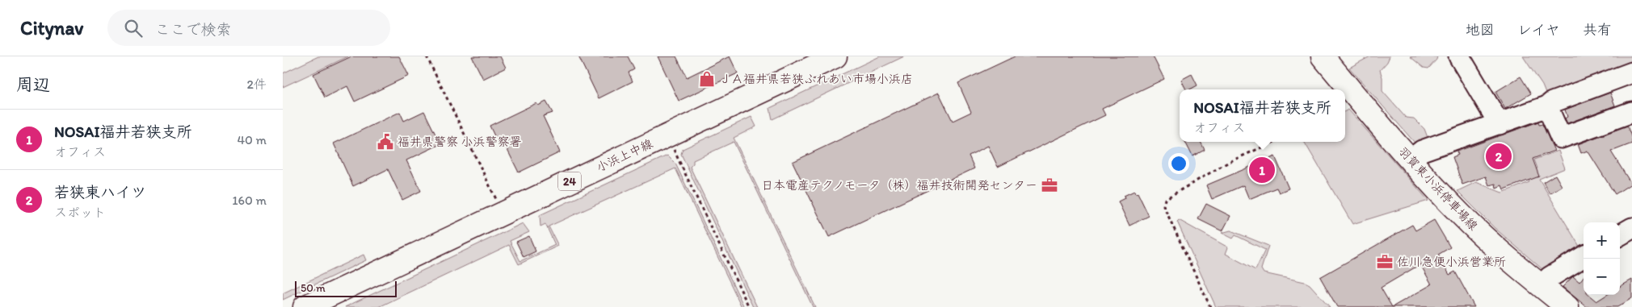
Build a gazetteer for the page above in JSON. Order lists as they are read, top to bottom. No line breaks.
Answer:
{"streets":{"main road":["小浜上中線","24","羽賀東小浜停車場線"]},"places":{"shop":["ＪＡ福井県若狭ふれあい市場小浜店"],"public building":["福井県警察 小浜警察署"],"office":["日本電産テクノモータ（株）福井技術開発センター","佐川急便小浜営業所"]},"scale_bar":"50 m","page":{"header":"Citynav","search":"ここで検索","nav":["地図","レイヤ","共有"],"heading":["周辺","2件"],"popup":["NOSAI福井若狭支所","オフィス"],"list":[{"mark":"1","name":"NOSAI福井若狭支所","note":"オフィス","value":"40 m"},{"mark":"2","name":"若狭東ハイツ","note":"スポット","value":"160 m"}],"pins":["2","1"],"map_buttons":["+","−"],"scale":"50 m"}}
